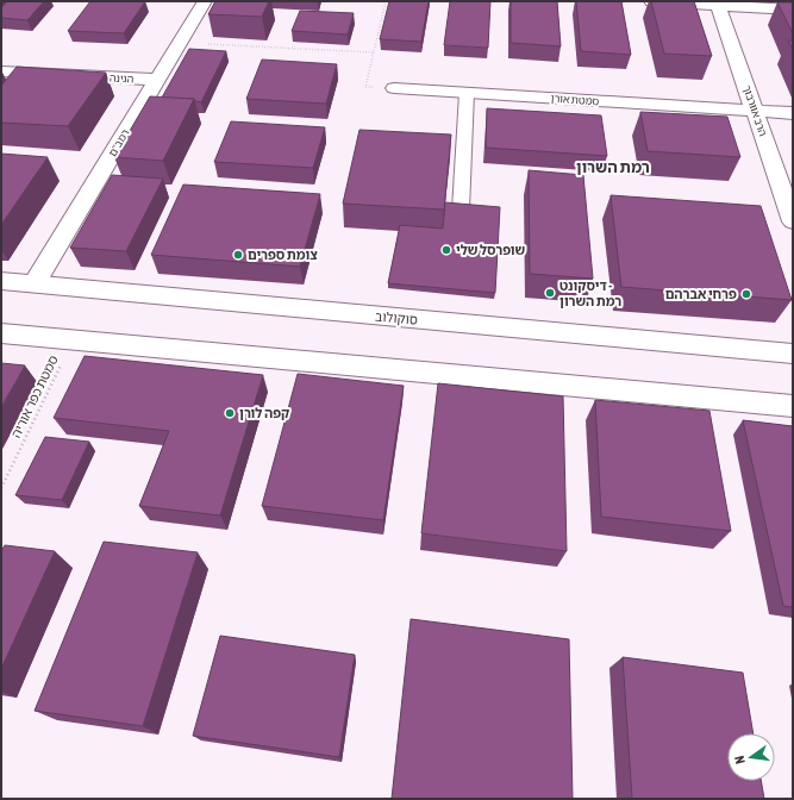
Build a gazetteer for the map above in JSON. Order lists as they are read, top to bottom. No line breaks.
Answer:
{"streets":{"street":["הגינה","סמטת אורן","הרב אוורבוך","רמב\"ם","סוקולוב"],"path":["סמטת כפר אוריה"]},"crossings":[["הגינה","רמב\"ם"],["סמטת אורן","הרב אוורבוך"],["רמב\"ם","סוקולוב"]],"districts":["רמת השרון"],"places":["שופרסל שלי","צומת ספרים","דיסקונט - רמת השרון","פרחי אברהם","קפה לורן"],"north":"left"}
